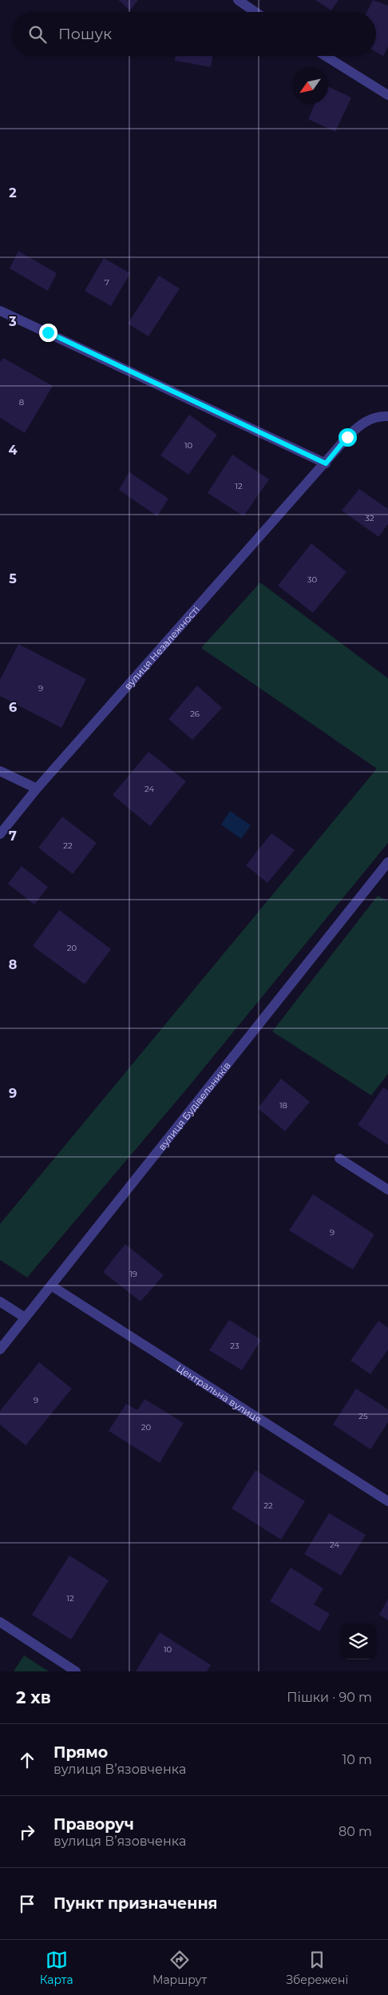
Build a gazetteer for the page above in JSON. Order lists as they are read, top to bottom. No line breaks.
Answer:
{"streets":{"street":["вулиця Незалежності","вулиця Будівельників","Центральна вулиця"]},"crossings":[["вулиця Будівельників","Центральна вулиця"]],"house_numbers":["7","8","10","12","32","30","9","26","24","22","20","18","9","19","23","9","25","20","22","24","12","10"],"north":"bottom left","page":{"search":"Пошук","heading":["2 хв","Пішки · 90 m"],"list":[["Прямо","вулиця Вʼязовченка","10 m"],["Праворуч","вулиця Вʼязовченка","80 m"],"Пункт призначення"],"nav":["Карта","Маршрут","Збережені"]},"grid":{"rows":["2","3","4","5","6","7","8","9"]}}
